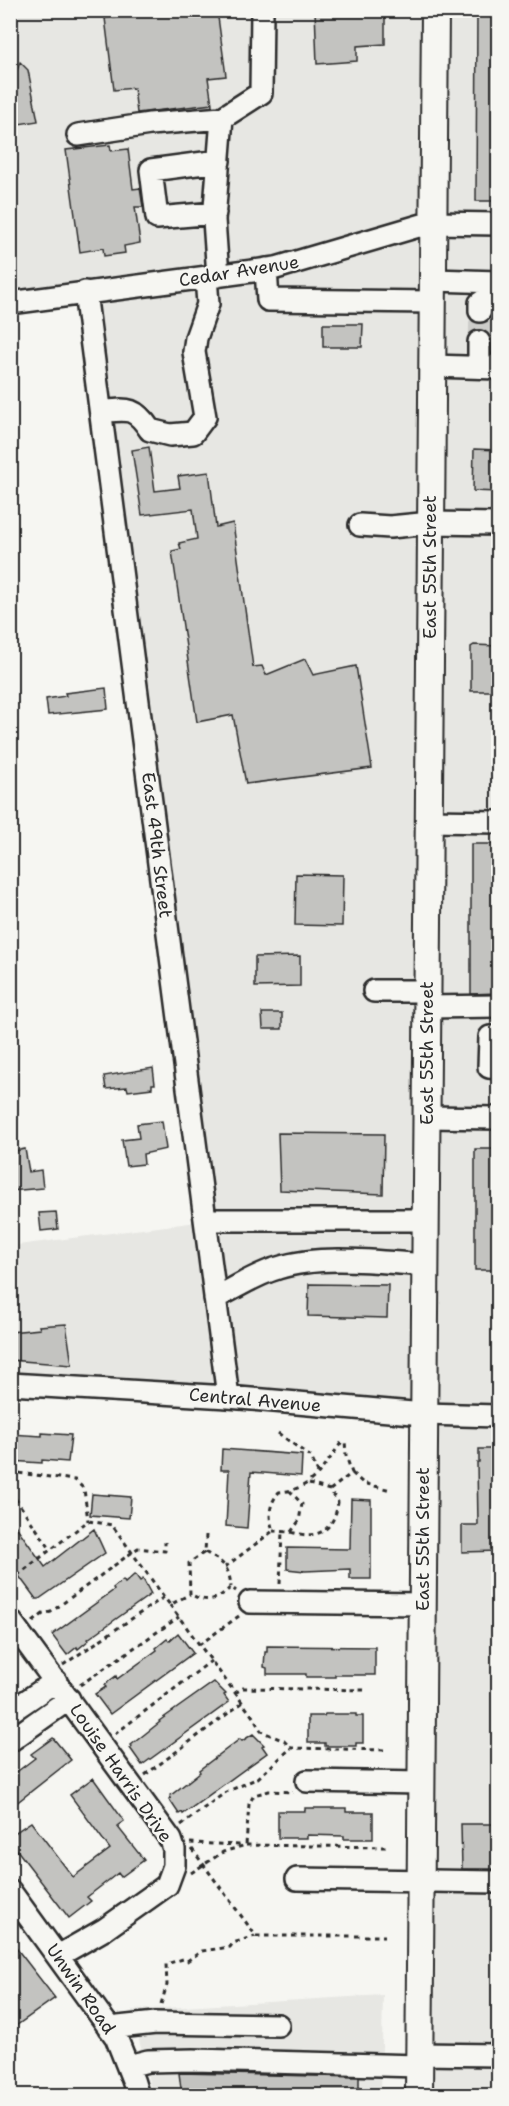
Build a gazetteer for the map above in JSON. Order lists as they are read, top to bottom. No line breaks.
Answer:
{"streets":{"main road":["East 55th Street"],"street":["Cedar Avenue","East 49th Street","Central Avenue","Louise Harris Drive","Unwin Road"]},"crossings":[["Cedar Avenue","East 55th Street"],["Cedar Avenue","East 49th Street"],["East 55th Street","Central Avenue"],["East 49th Street","Central Avenue"],["Louise Harris Drive","Unwin Road"]]}
